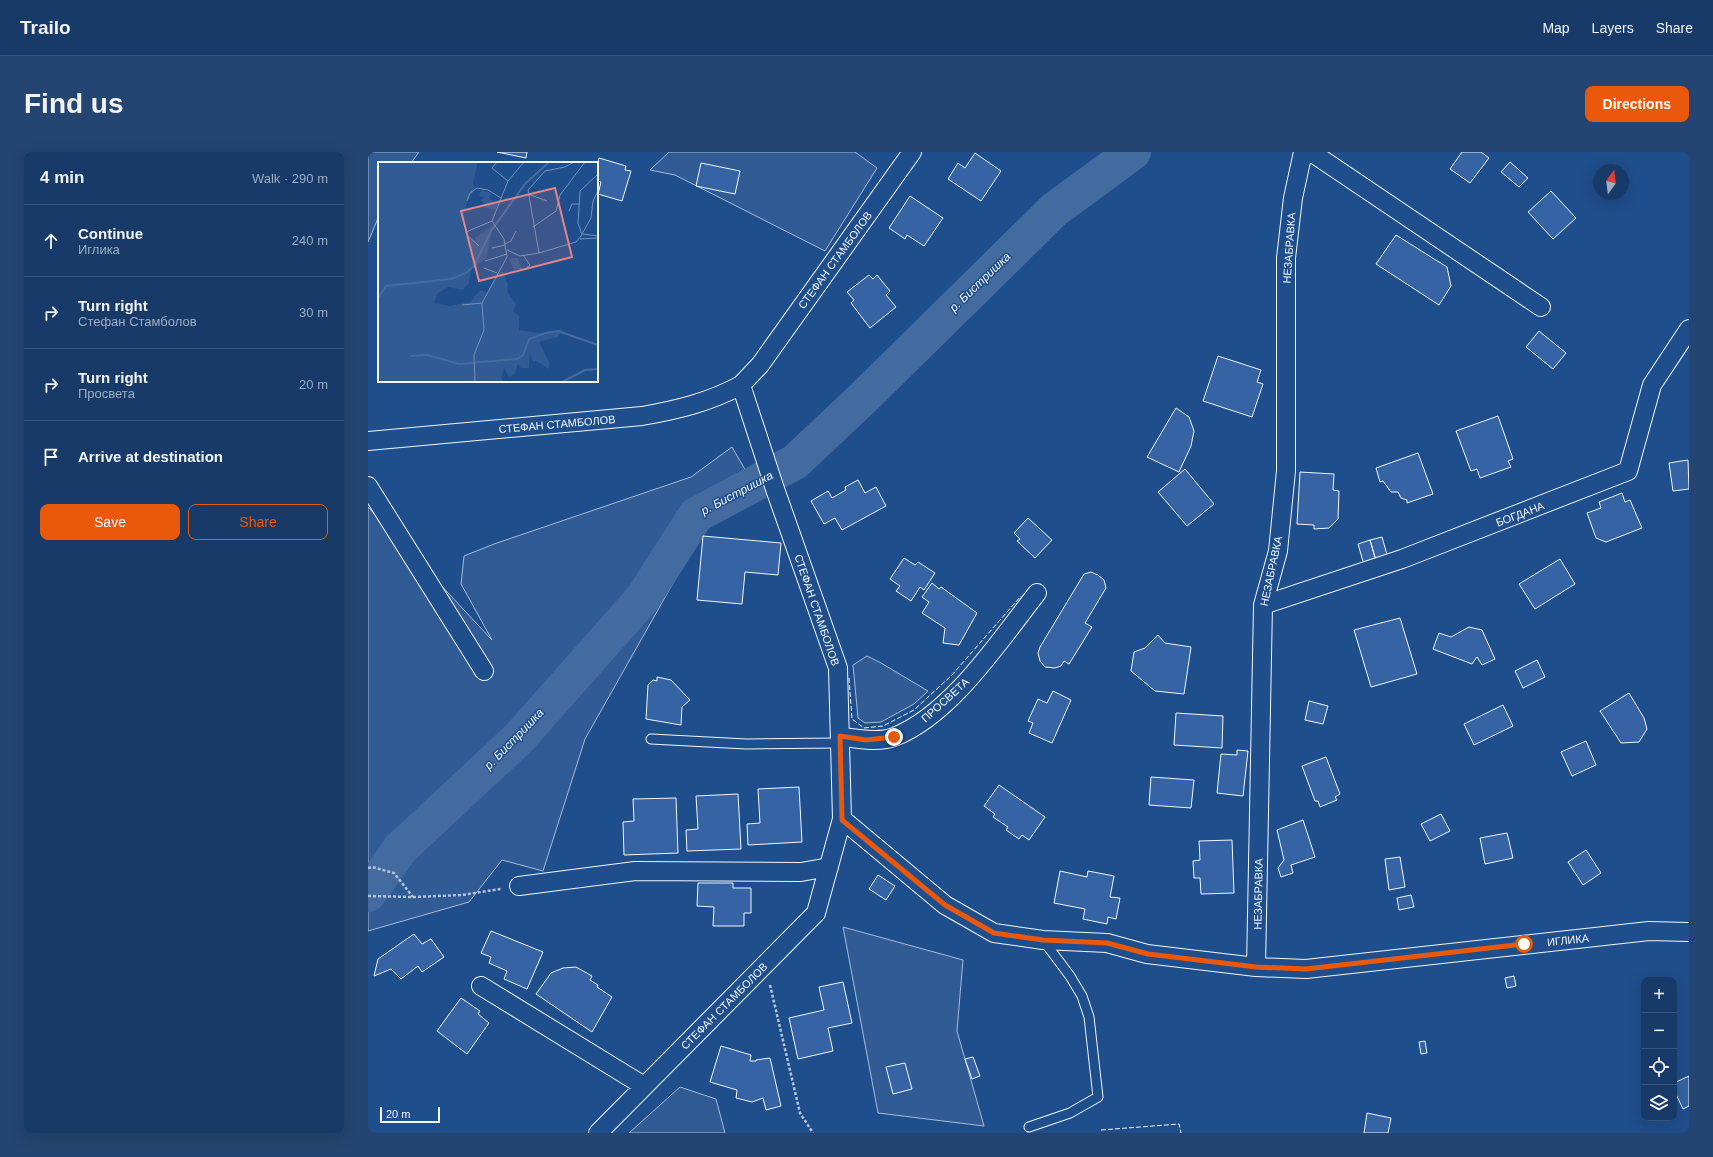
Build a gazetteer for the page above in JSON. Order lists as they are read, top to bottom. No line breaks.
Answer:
{"streets":{"street":["НЕЗАБРАВКА","СТЕФАН СТАМБОЛОВ","БОГДАНА","ПРОСВЕТА","ИГЛИКА"]},"crossings":[["НЕЗАБРАВКА","БОГДАНА"],["НЕЗАБРАВКА","ИГЛИКА"],["СТЕФАН СТАМБОЛОВ","ПРОСВЕТА"],["СТЕФАН СТАМБОЛОВ","ИГЛИКА"]],"water":["р. Бистришка"],"scale_bar":"20 m","north":"top","page":{"header":"Trailo","nav":["Map","Layers","Share"],"buttons":["Directions",["Save","Share"]],"title":"Find us","heading":["4 min","Walk · 290 m"],"list":[["Continue","Иглика","240 m"],["Turn right","Стефан Стамболов","30 m"],["Turn right","Просвета","20 m"],"Arrive at destination"],"map_buttons":["+","−"],"scale":"20 m"}}
